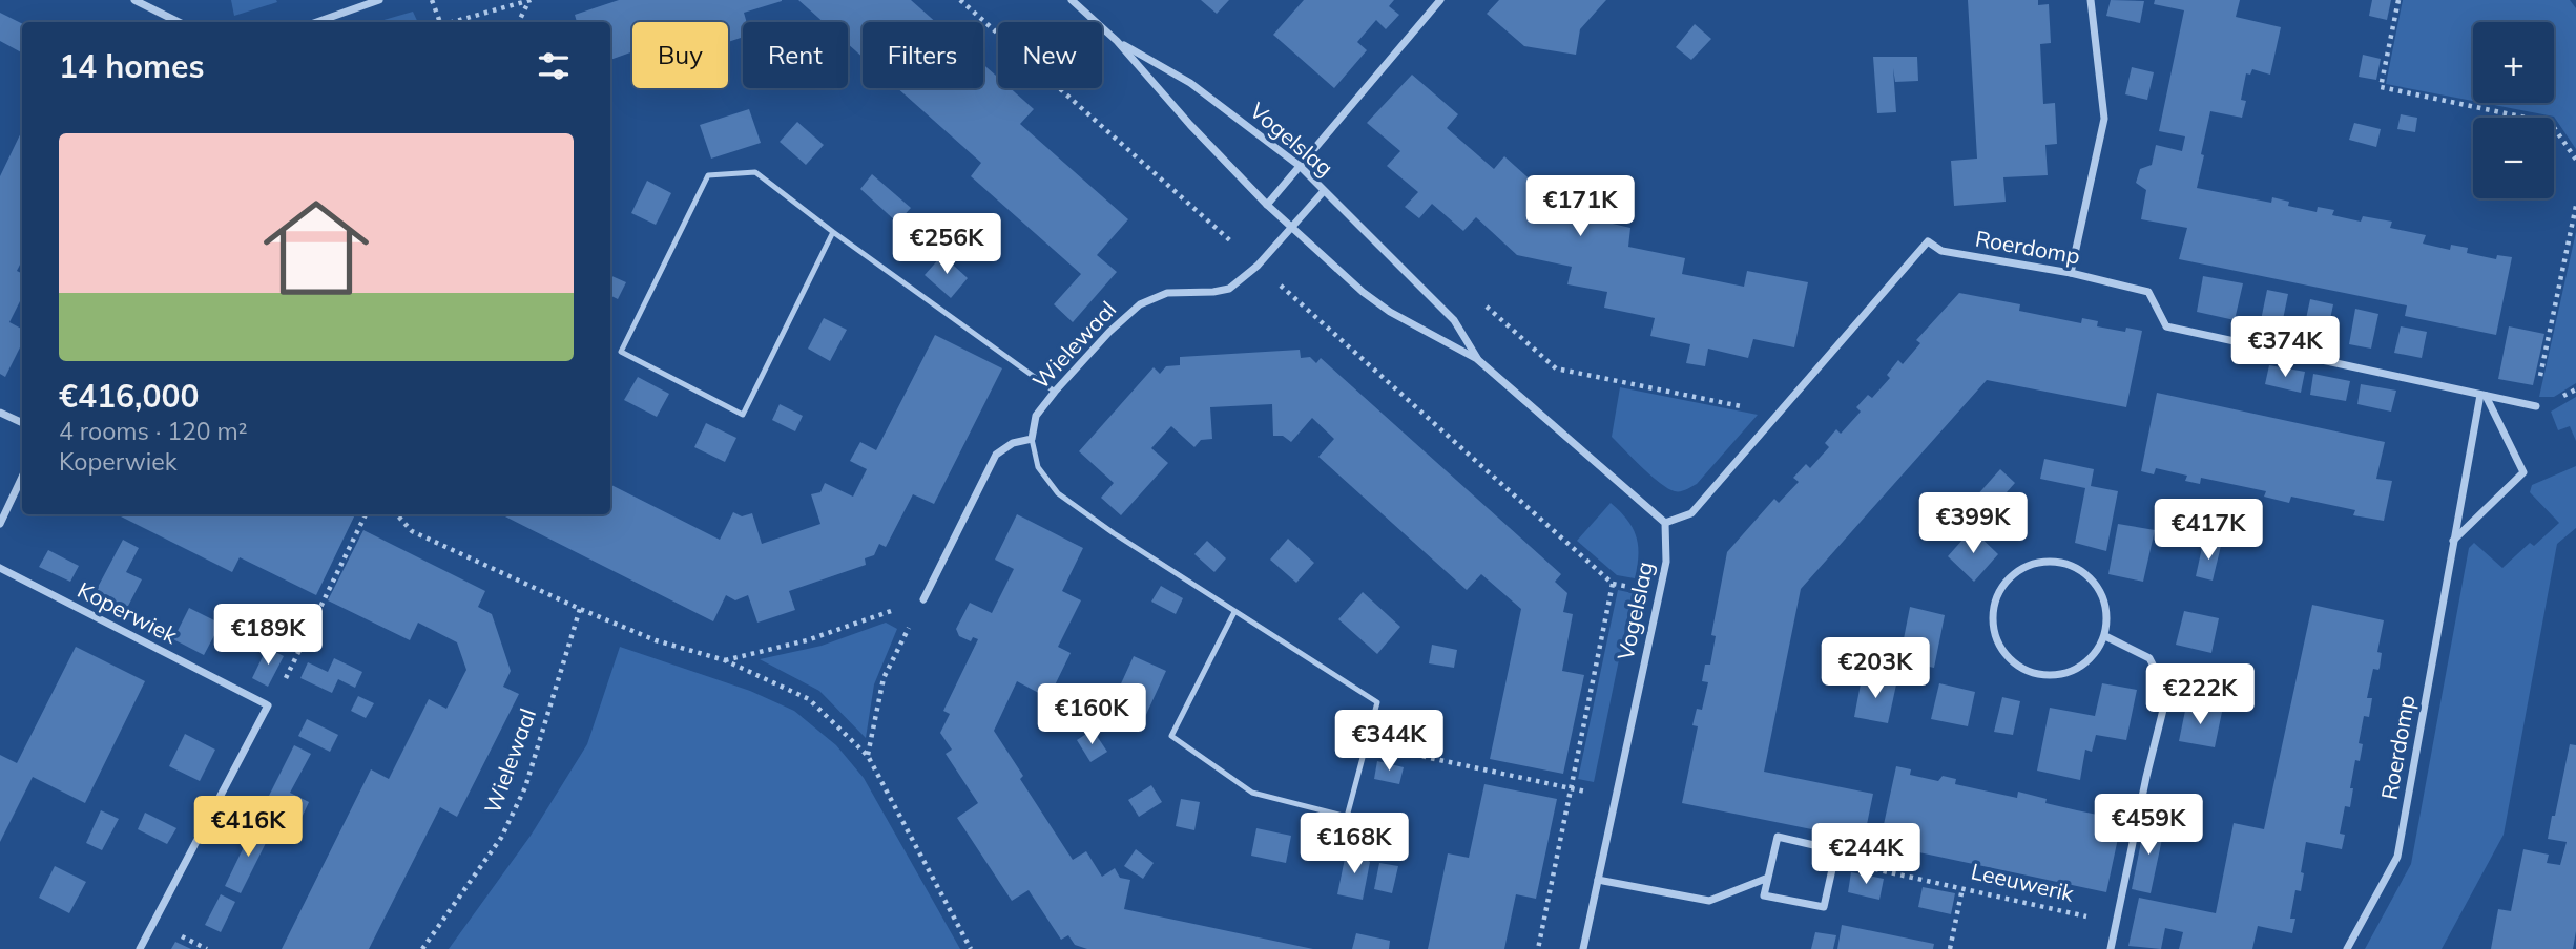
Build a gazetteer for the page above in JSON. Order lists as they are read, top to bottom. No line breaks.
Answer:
{"streets":{"street":["Vogelslag","Roerdomp","Wielewaal","Koperwiek"],"path":["Leeuwerik"]},"crossings":[["Vogelslag","Roerdomp"],["Vogelslag","Wielewaal"]],"page":{"map_buttons":["+","−"],"chip":["Buy","Rent","Filters","New"],"heading":"14 homes","list":[{"name":"€416,000","note":"4 rooms · 120 m² · Koperwiek"}],"price":["€171K","€256K","€374K","€399K","€417K","€189K","€203K","€222K","€160K","€344K","€459K","€416K","€168K","€244K"]}}
